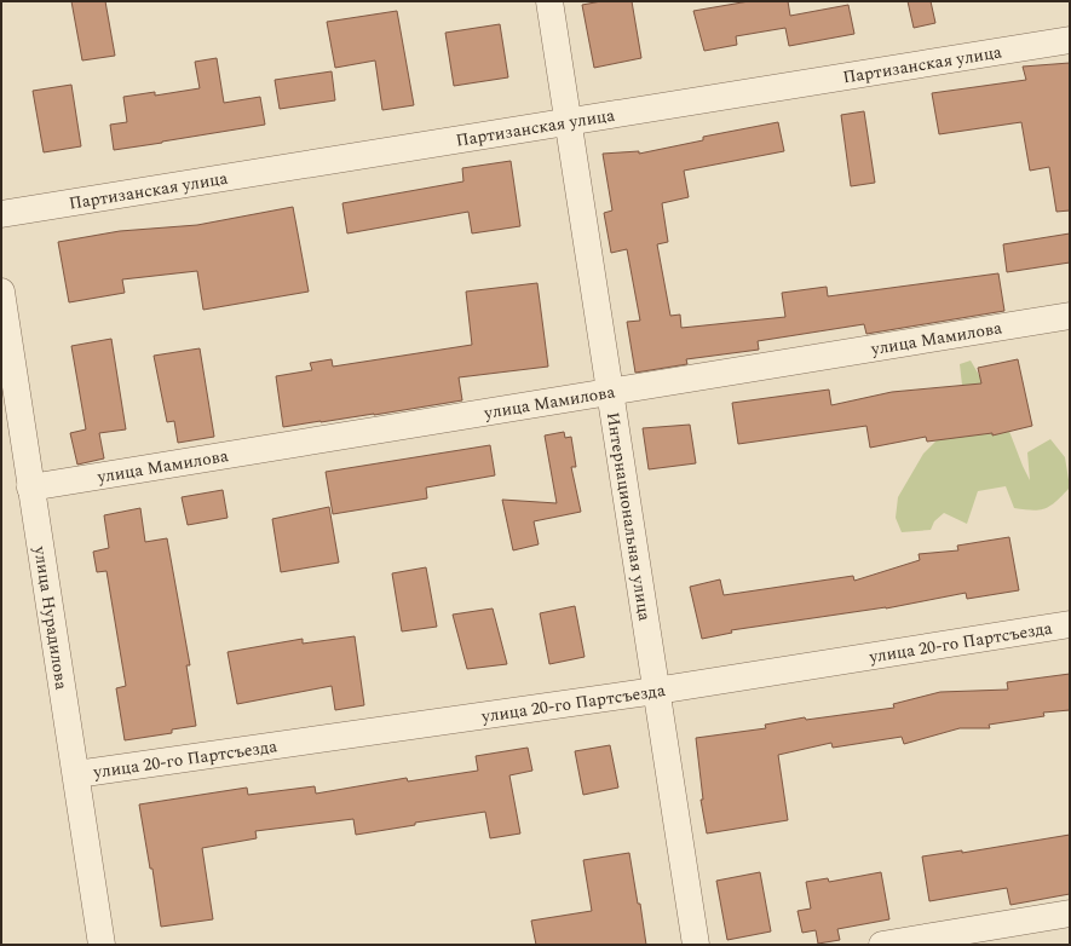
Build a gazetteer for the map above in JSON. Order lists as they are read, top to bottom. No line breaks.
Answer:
{"streets":{"street":["Партизанская улица","улица Мамилова","Интернациональная улица","улица Нурадилова","улица 20-го Партсъезда"]},"crossings":[["Партизанская улица","Интернациональная улица"],["улица Мамилова","Интернациональная улица"],["улица Мамилова","улица Нурадилова"],["Интернациональная улица","улица 20-го Партсъезда"],["улица Нурадилова","улица 20-го Партсъезда"]]}
